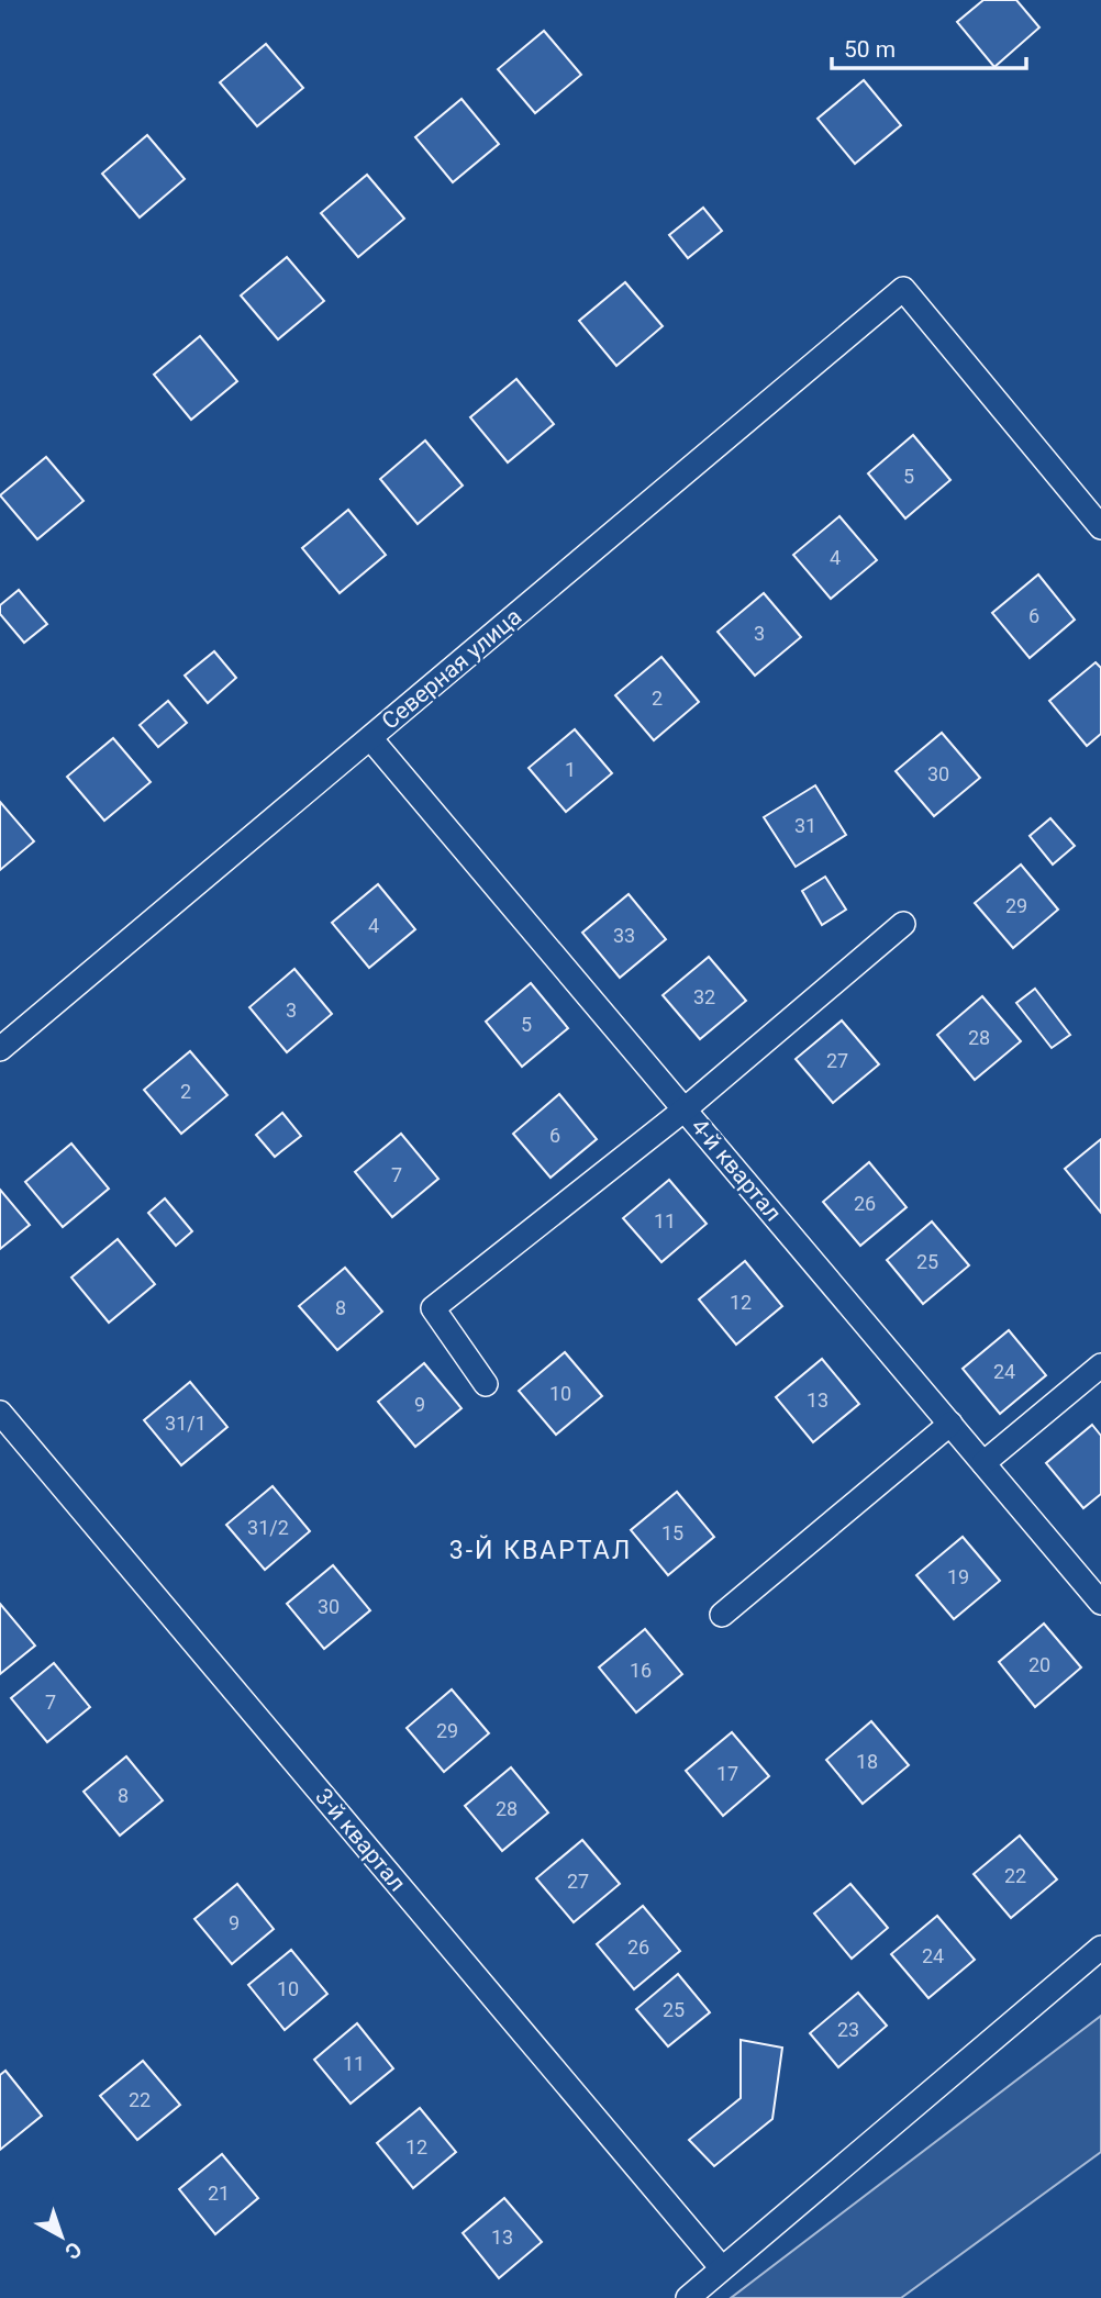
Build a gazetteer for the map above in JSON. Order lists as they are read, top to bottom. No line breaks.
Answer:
{"streets":{"street":["Северная улица","4-й квартал","3-й квартал"]},"crossings":[["Северная улица","4-й квартал"]],"districts":["3-Й КВАРТАЛ"],"house_numbers":["5","4","6","3","2","1","30","31","29","4","33","32","3","5","28","27","2","6","7","26","11","25","12","8","24","10","13","9","31/1","31/2","15","19","30","20","16","7","29","18","17","8","28","22","27","9","26","24","10","25","23","11","22","12","21","13"],"scale_bar":"50 m","north":"bottom right"}
